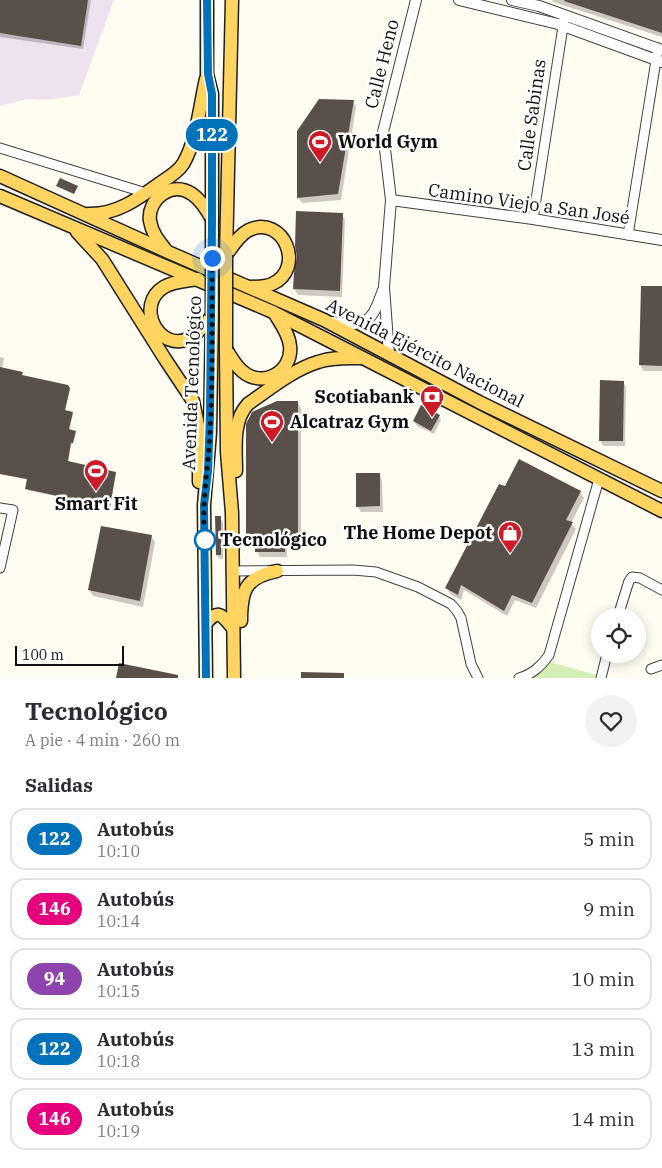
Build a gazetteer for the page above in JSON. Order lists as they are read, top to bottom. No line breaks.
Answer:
{"streets":{"main road":["Avenida Ejército Nacional","Avenida Tecnológico"],"street":["Calle Heno","Calle Sabinas","Camino Viejo a San José"]},"crossings":[["Calle Heno","Camino Viejo a San José"],["Calle Heno","Avenida Ejército Nacional"],["Calle Sabinas","Camino Viejo a San José"]],"places":{"sports":["World Gym","Alcatraz Gym","Smart Fit"],"bank":["Scotiabank"],"other":["Tecnológico"],"shop":["The Home Depot"]},"lines":["bus line 122"],"scale_bar":"100 m","page":{"on_map":"122","scale":"100 m","heading":[["Tecnológico","A pie · 4 min · 260 m"],"Salidas"],"list":[{"mark":"122","name":"Autobús","note":"10:10","value":"5 min"},{"mark":"146","name":"Autobús","note":"10:14","value":"9 min"},{"mark":"94","name":"Autobús","note":"10:15","value":"10 min"},{"mark":"122","name":"Autobús","note":"10:18","value":"13 min"},{"mark":"146","name":"Autobús","note":"10:19","value":"14 min"}]}}
